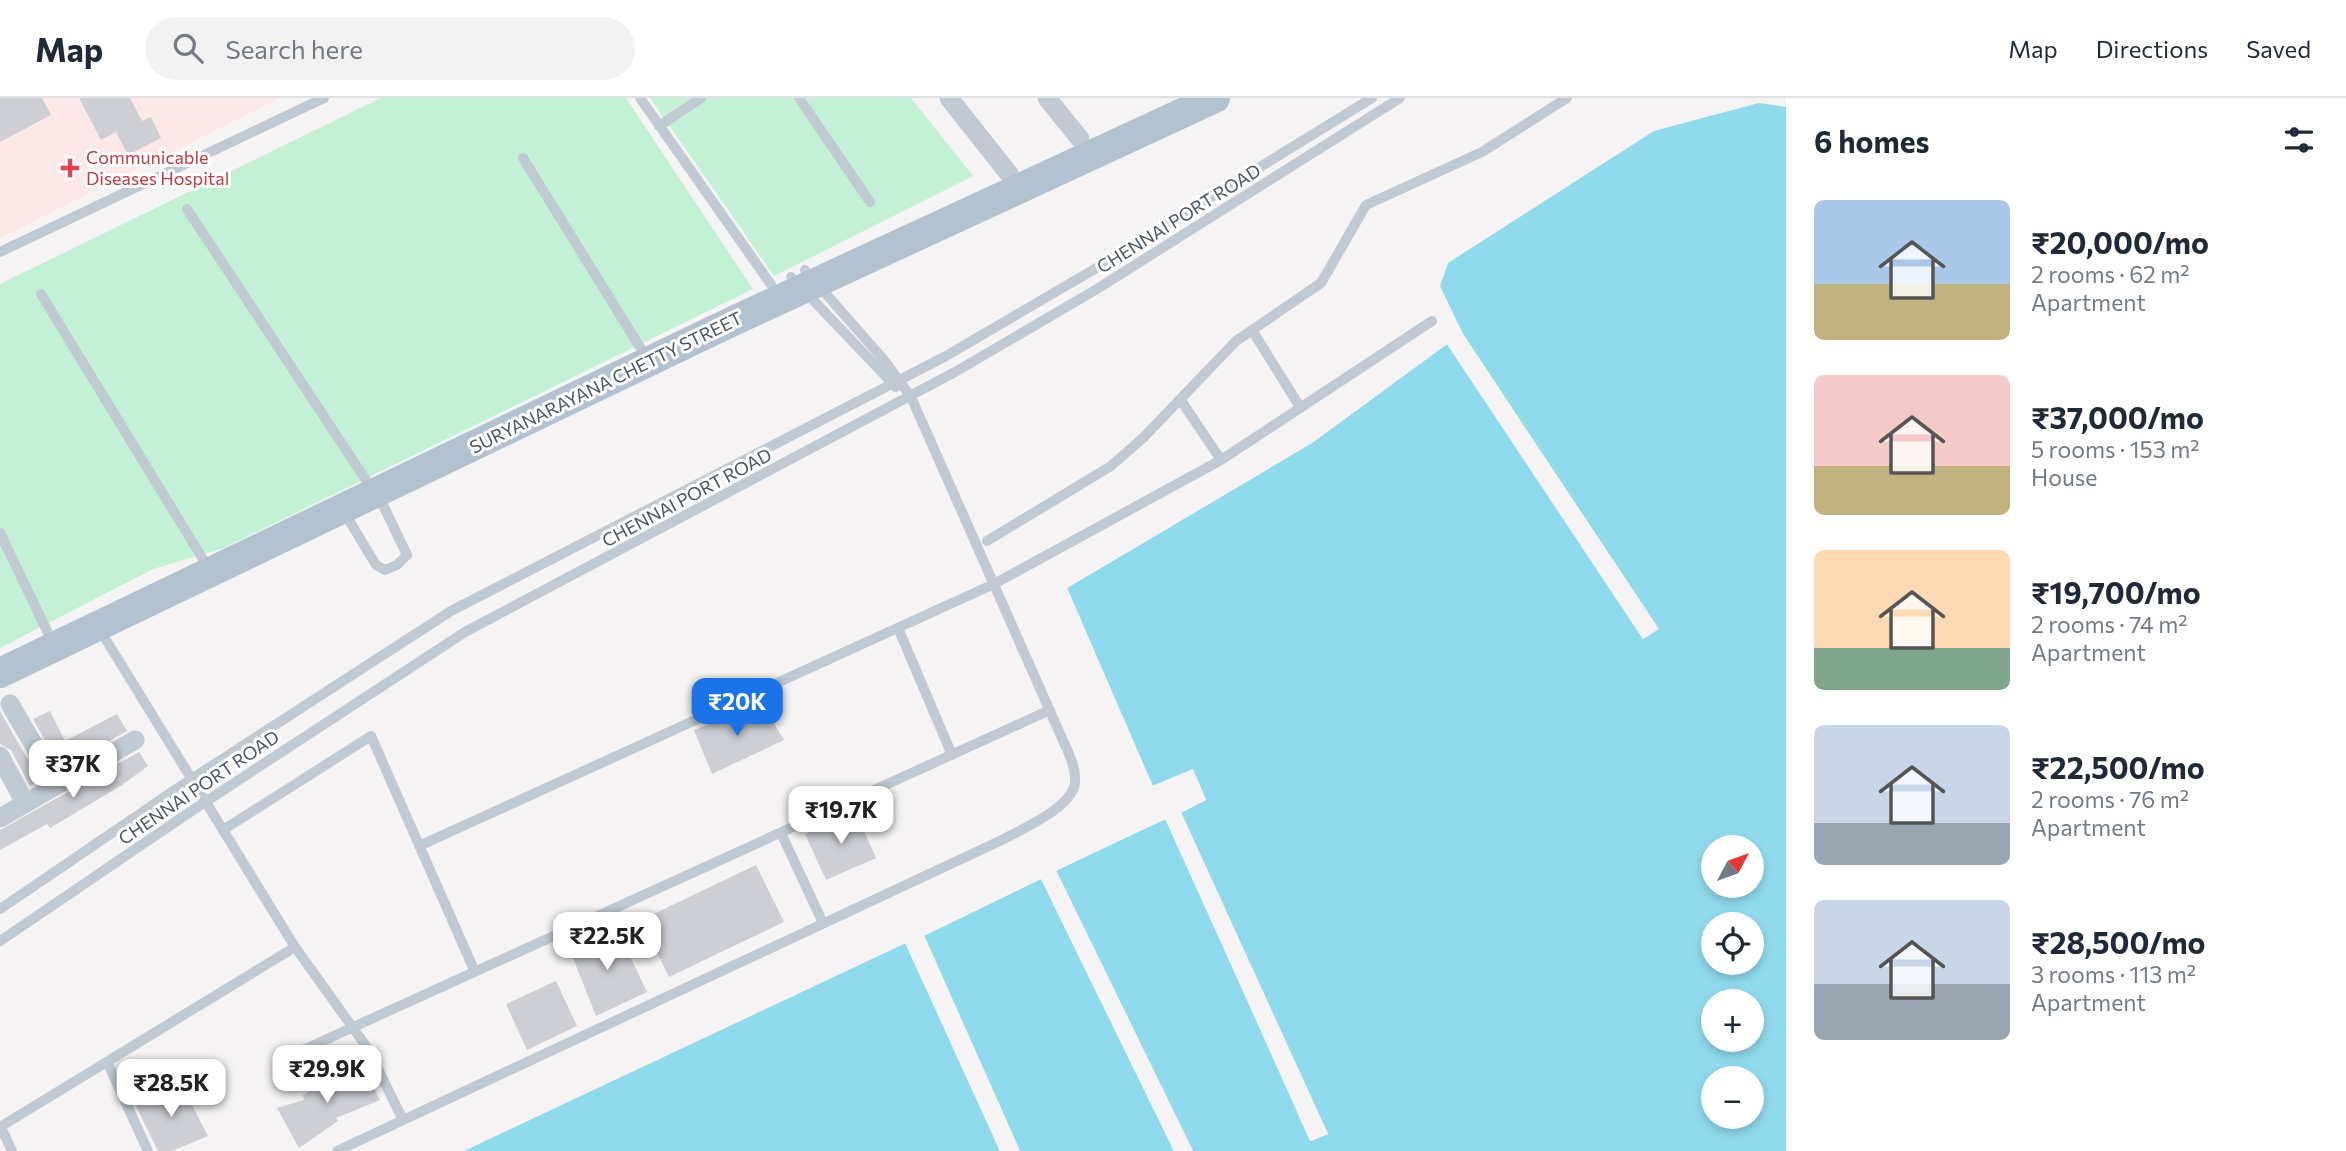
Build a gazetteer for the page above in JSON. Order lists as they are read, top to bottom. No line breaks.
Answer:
{"streets":{"main road":["SURYANARAYANA CHETTY STREET"],"lane":["CHENNAI PORT ROAD"]},"places":{"health":["Communicable Diseases Hospital"]},"north":"top right","page":{"header":"Map","search":"Search here","nav":["Map","Directions","Saved"],"heading":"6 homes","list":[{"name":"₹20,000/mo","note":"2 rooms · 62 m² · Apartment"},{"name":"₹37,000/mo","note":"5 rooms · 153 m² · House"},{"name":"₹19,700/mo","note":"2 rooms · 74 m² · Apartment"},{"name":"₹22,500/mo","note":"2 rooms · 76 m² · Apartment"},{"name":"₹28,500/mo","note":"3 rooms · 113 m² · Apartment"}],"price":["₹20K","₹37K","₹19.7K","₹22.5K","₹29.9K","₹28.5K"],"map_buttons":["+","−"]}}
